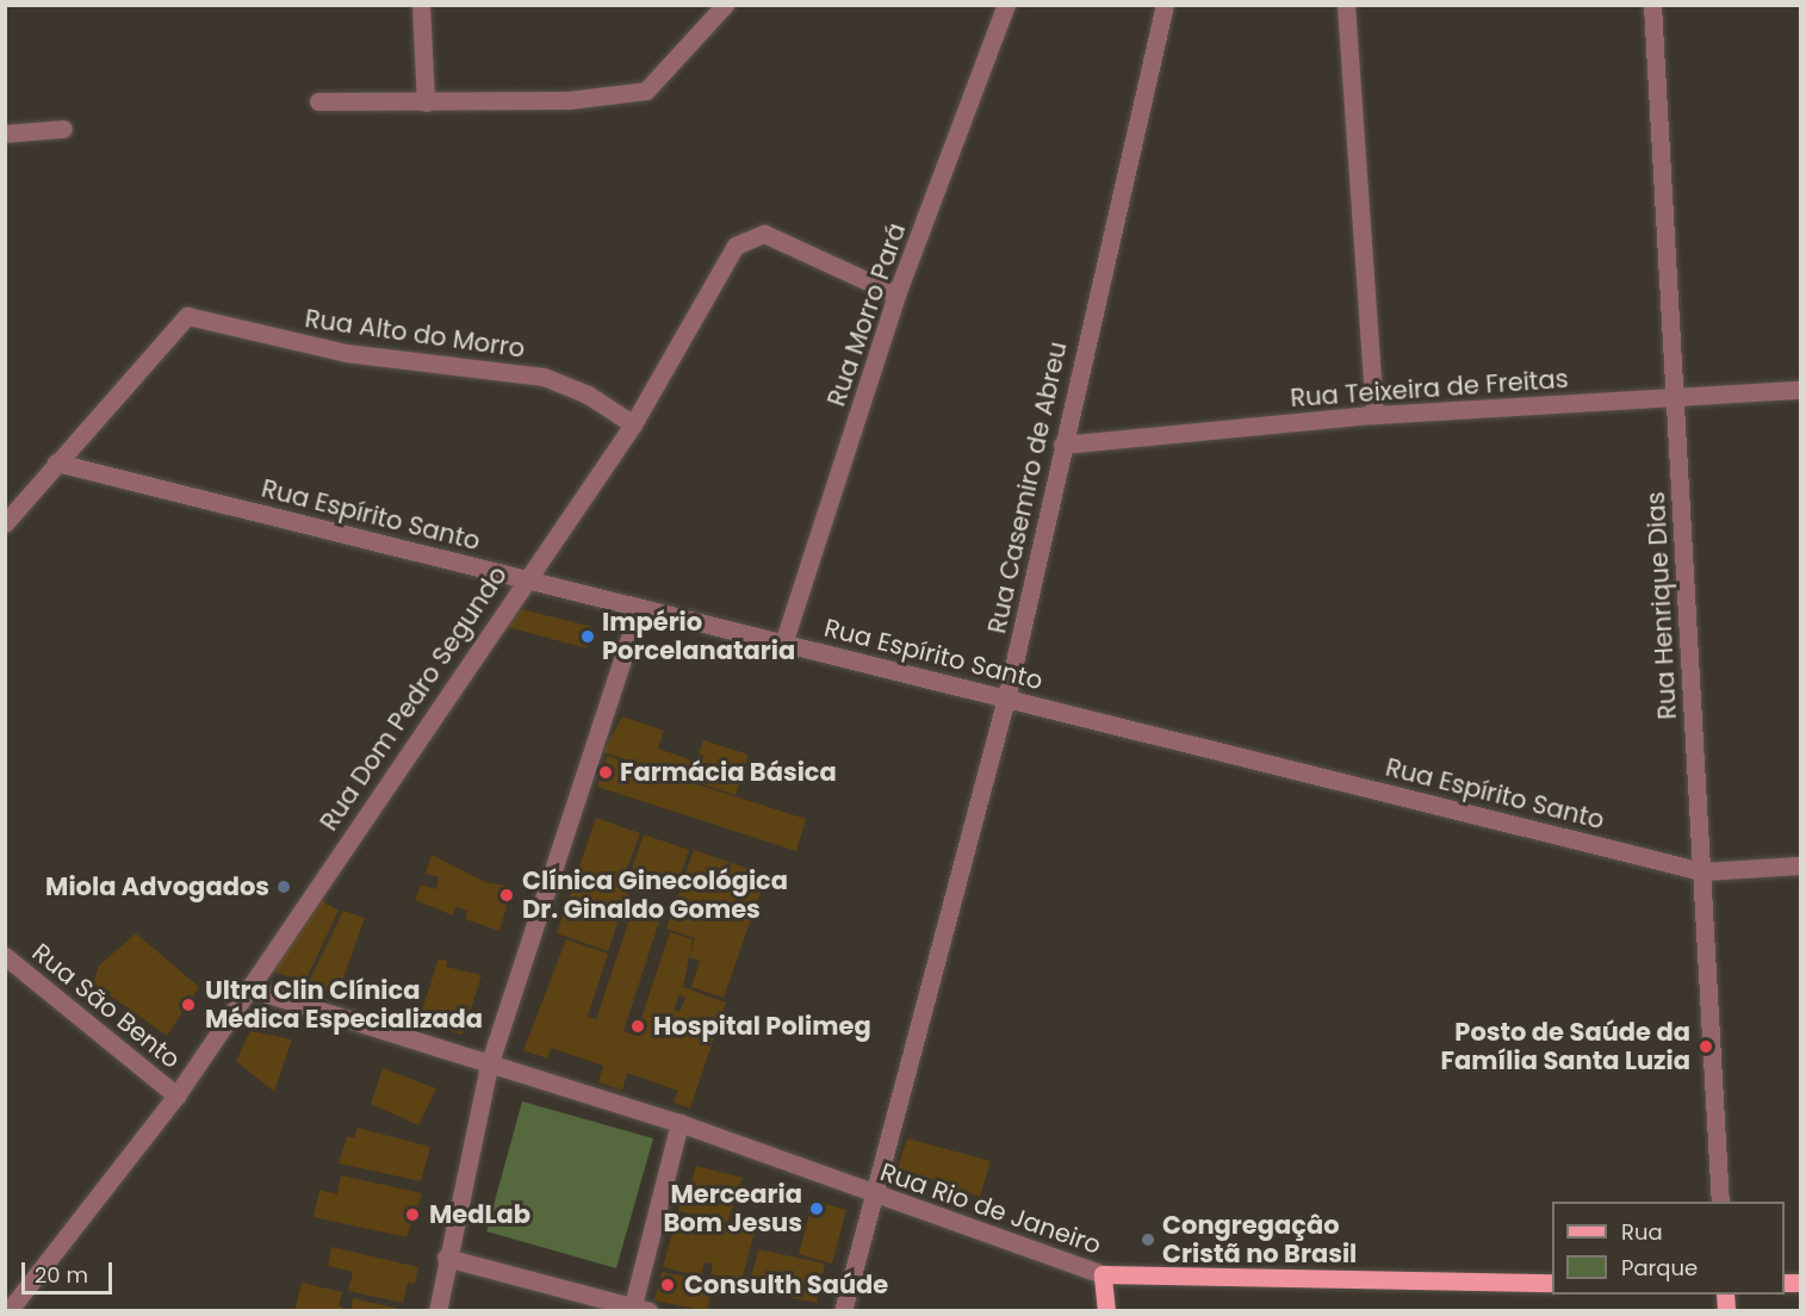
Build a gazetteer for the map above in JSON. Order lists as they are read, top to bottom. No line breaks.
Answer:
{"streets":{"main road":["Rua Rio de Janeiro"],"street":["Rua Morro Pará","Rua Alto do Morro","Rua Teixeira de Freitas","Rua Casemiro de Abreu","Rua Espírito Santo","Rua Henrique Dias","Rua Dom Pedro Segundo","Rua São Bento"]},"crossings":[["Rua Morro Pará","Rua Espírito Santo"],["Rua Morro Pará","Rua Dom Pedro Segundo"],["Rua Alto do Morro","Rua Espírito Santo"],["Rua Alto do Morro","Rua Dom Pedro Segundo"],["Rua Teixeira de Freitas","Rua Casemiro de Abreu"],["Rua Teixeira de Freitas","Rua Henrique Dias"],["Rua Casemiro de Abreu","Rua Espírito Santo"],["Rua Casemiro de Abreu","Rua Rio de Janeiro"],["Rua Espírito Santo","Rua Henrique Dias"],["Rua Espírito Santo","Rua Dom Pedro Segundo"],["Rua Dom Pedro Segundo","Rua São Bento"],["Rua Dom Pedro Segundo","Rua Rio de Janeiro"]],"places":["Império Porcelanataria","Farmácia Básica","Miola Advogados","Clínica Ginecológica Dr. Ginaldo Gomes","Ultra Clin Clínica Médica Especializada","Hospital Polimeg","Posto de Saúde da Família Santa Luzia","Mercearia Bom Jesus","MedLab","Congregaçâo Cristã no Brasil","Consulth Saúde"],"legend":["Rua","Parque"],"scale_bar":"20 m"}
